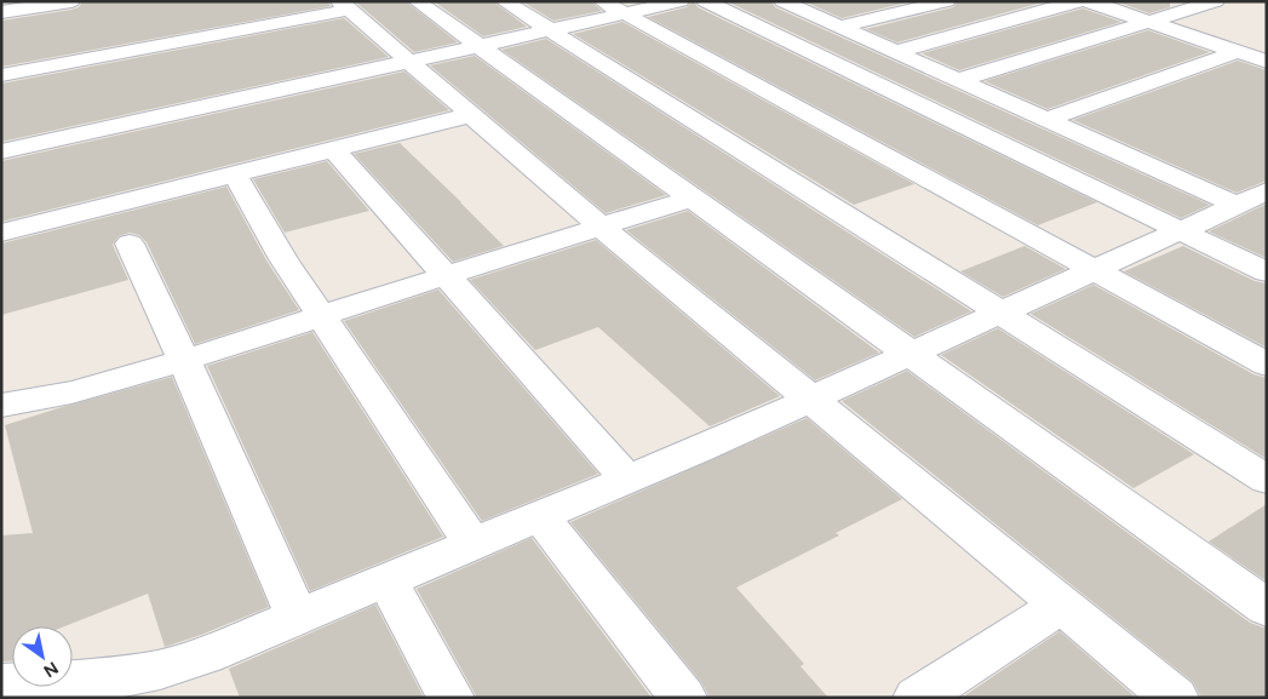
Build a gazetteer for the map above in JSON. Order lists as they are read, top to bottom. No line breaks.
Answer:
{"north":"bottom right"}
